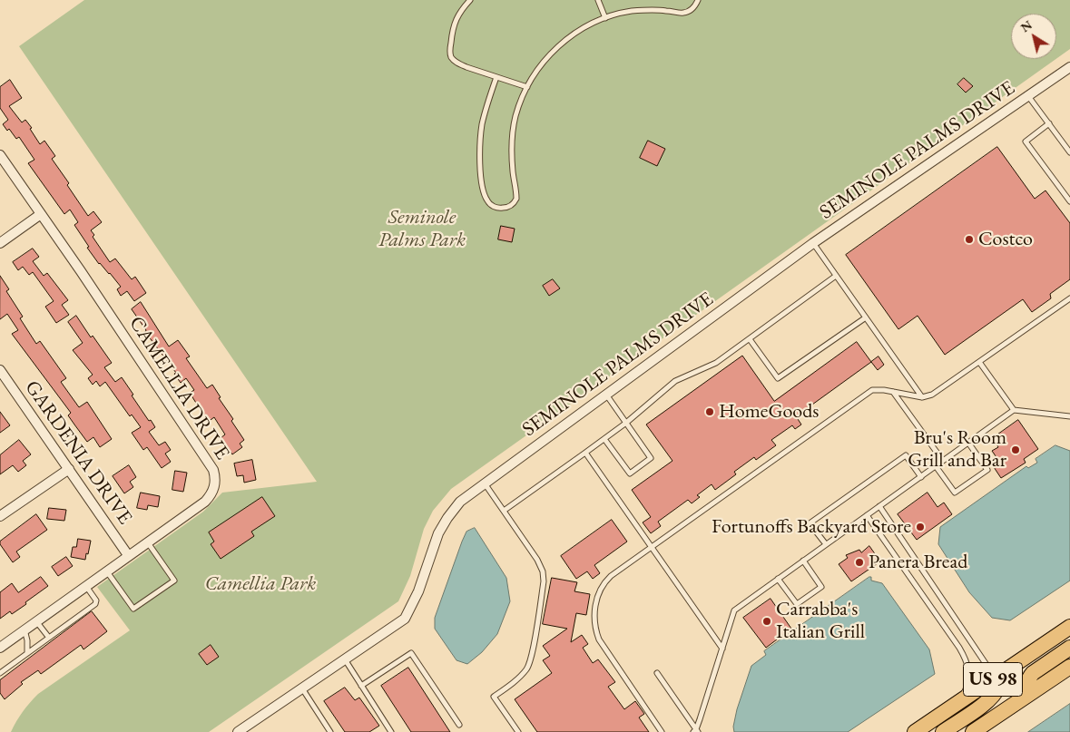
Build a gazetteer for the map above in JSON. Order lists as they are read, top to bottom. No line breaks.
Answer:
{"streets":{"highway":["US 98"],"street":["SEMINOLE PALMS DRIVE","CAMELLIA DRIVE","GARDENIA DRIVE"]},"crossings":[["CAMELLIA DRIVE","GARDENIA DRIVE"]],"parks":["Seminole Palms Park","Camellia Park"],"places":["Costco","HomeGoods","Bru's Room Grill and Bar","Fortunoffs Backyard Store","Panera Bread","Carrabba's Italian Grill"],"north":"top left"}
